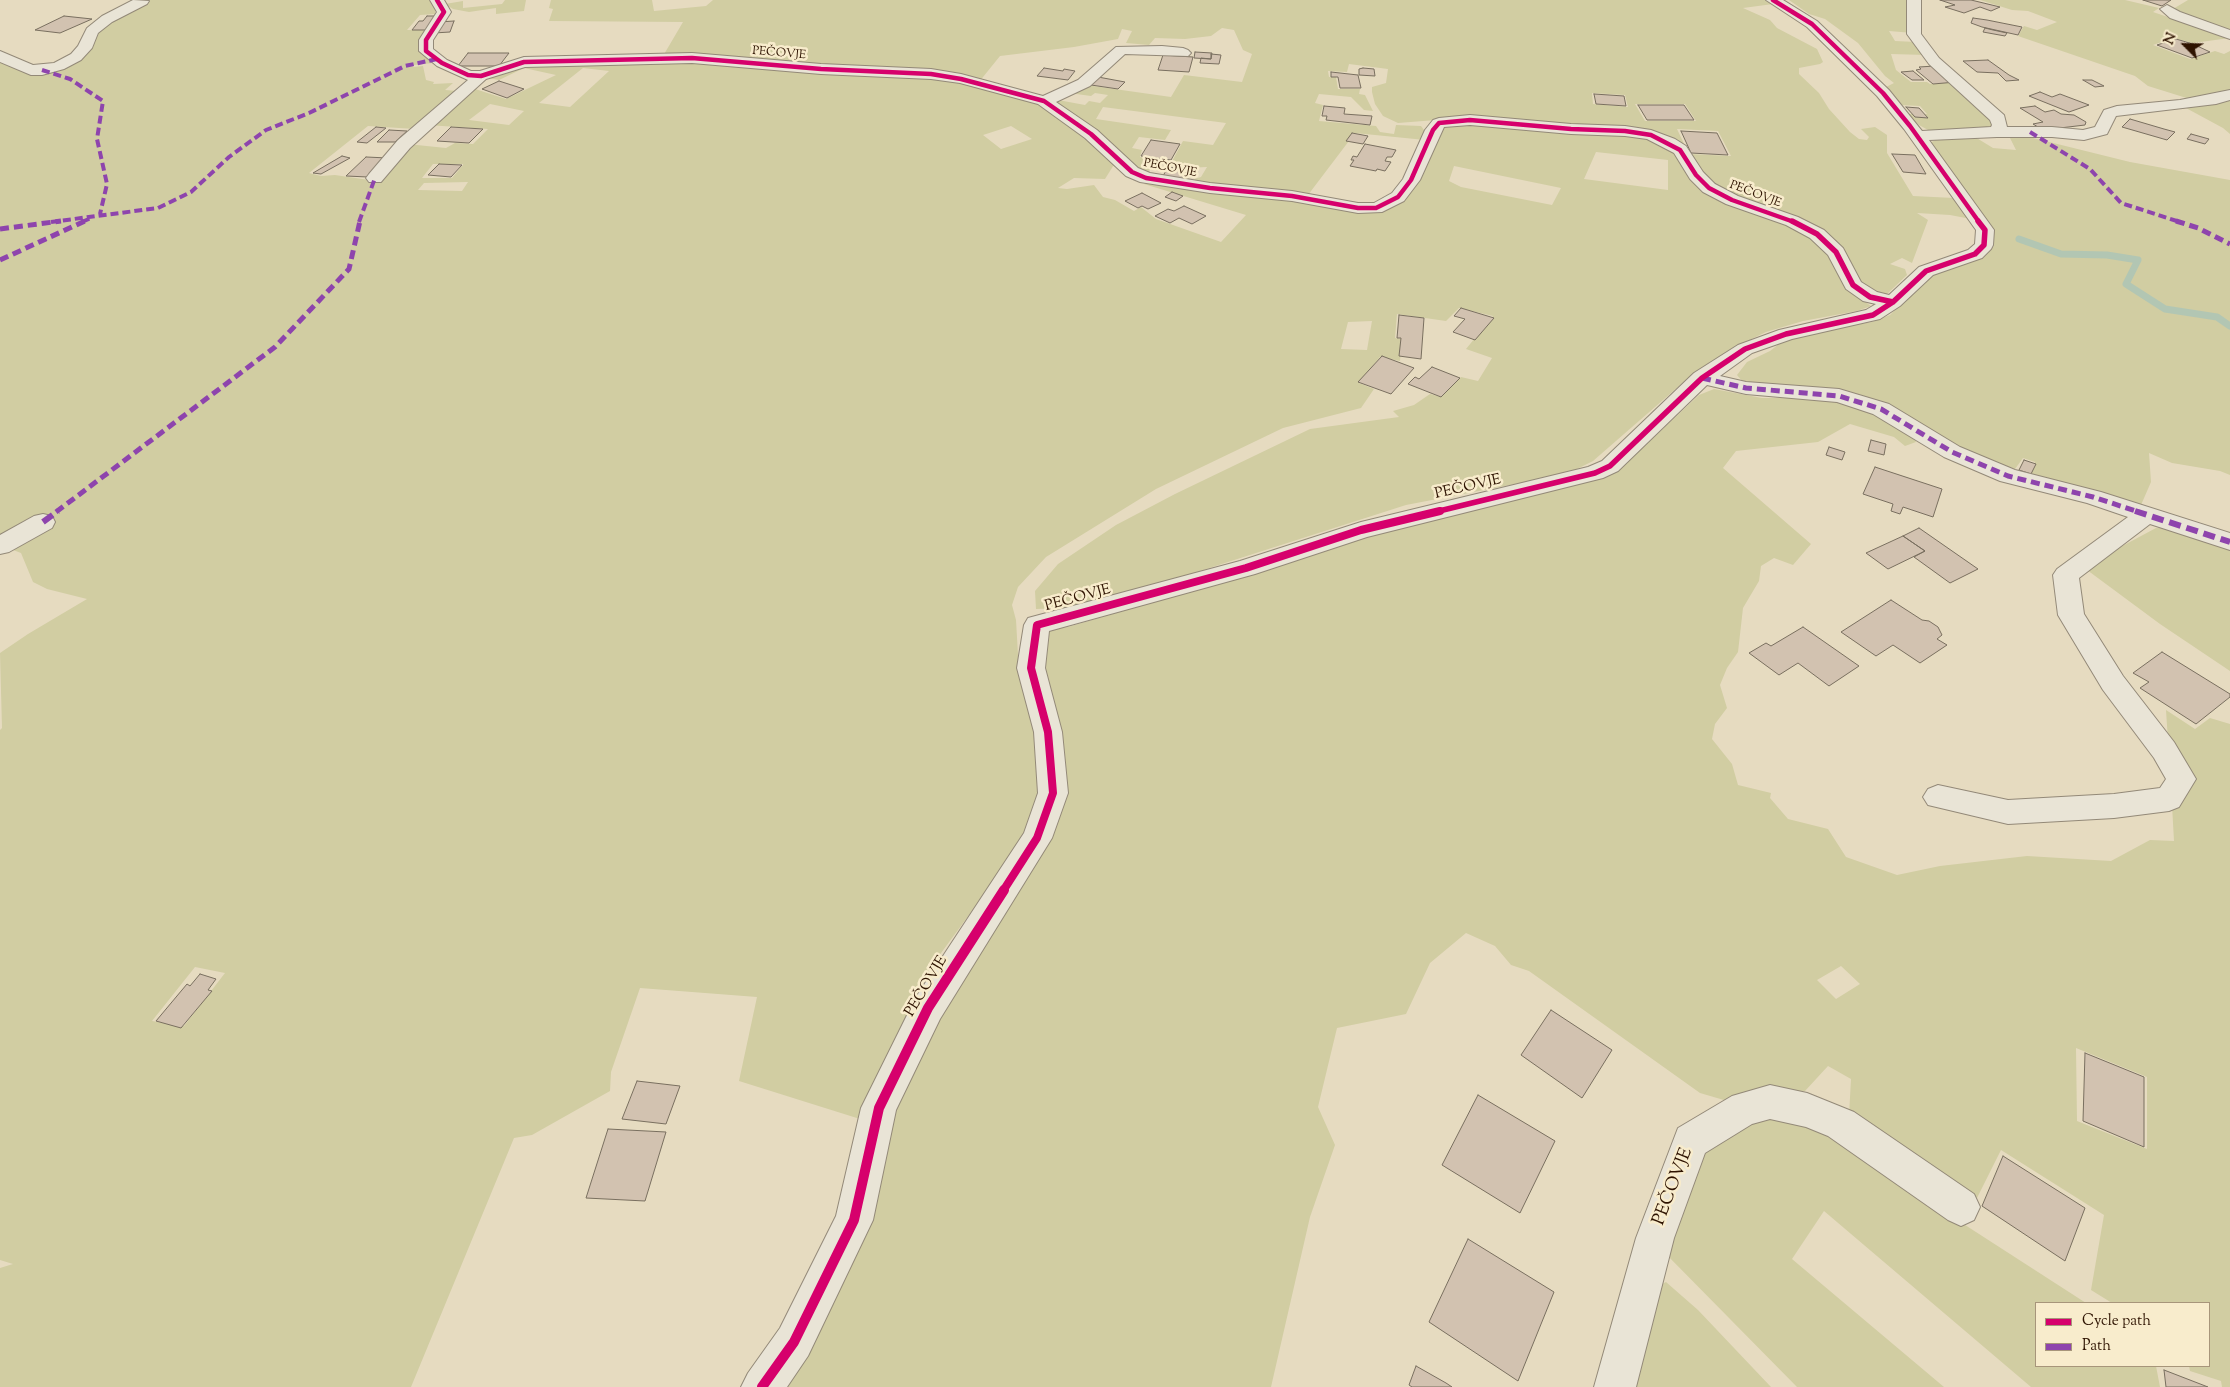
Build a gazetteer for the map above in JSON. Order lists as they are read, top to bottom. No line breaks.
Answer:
{"streets":{"street":["PEČOVJE"]},"legend":["Cycle path","Path"],"north":"top left"}
